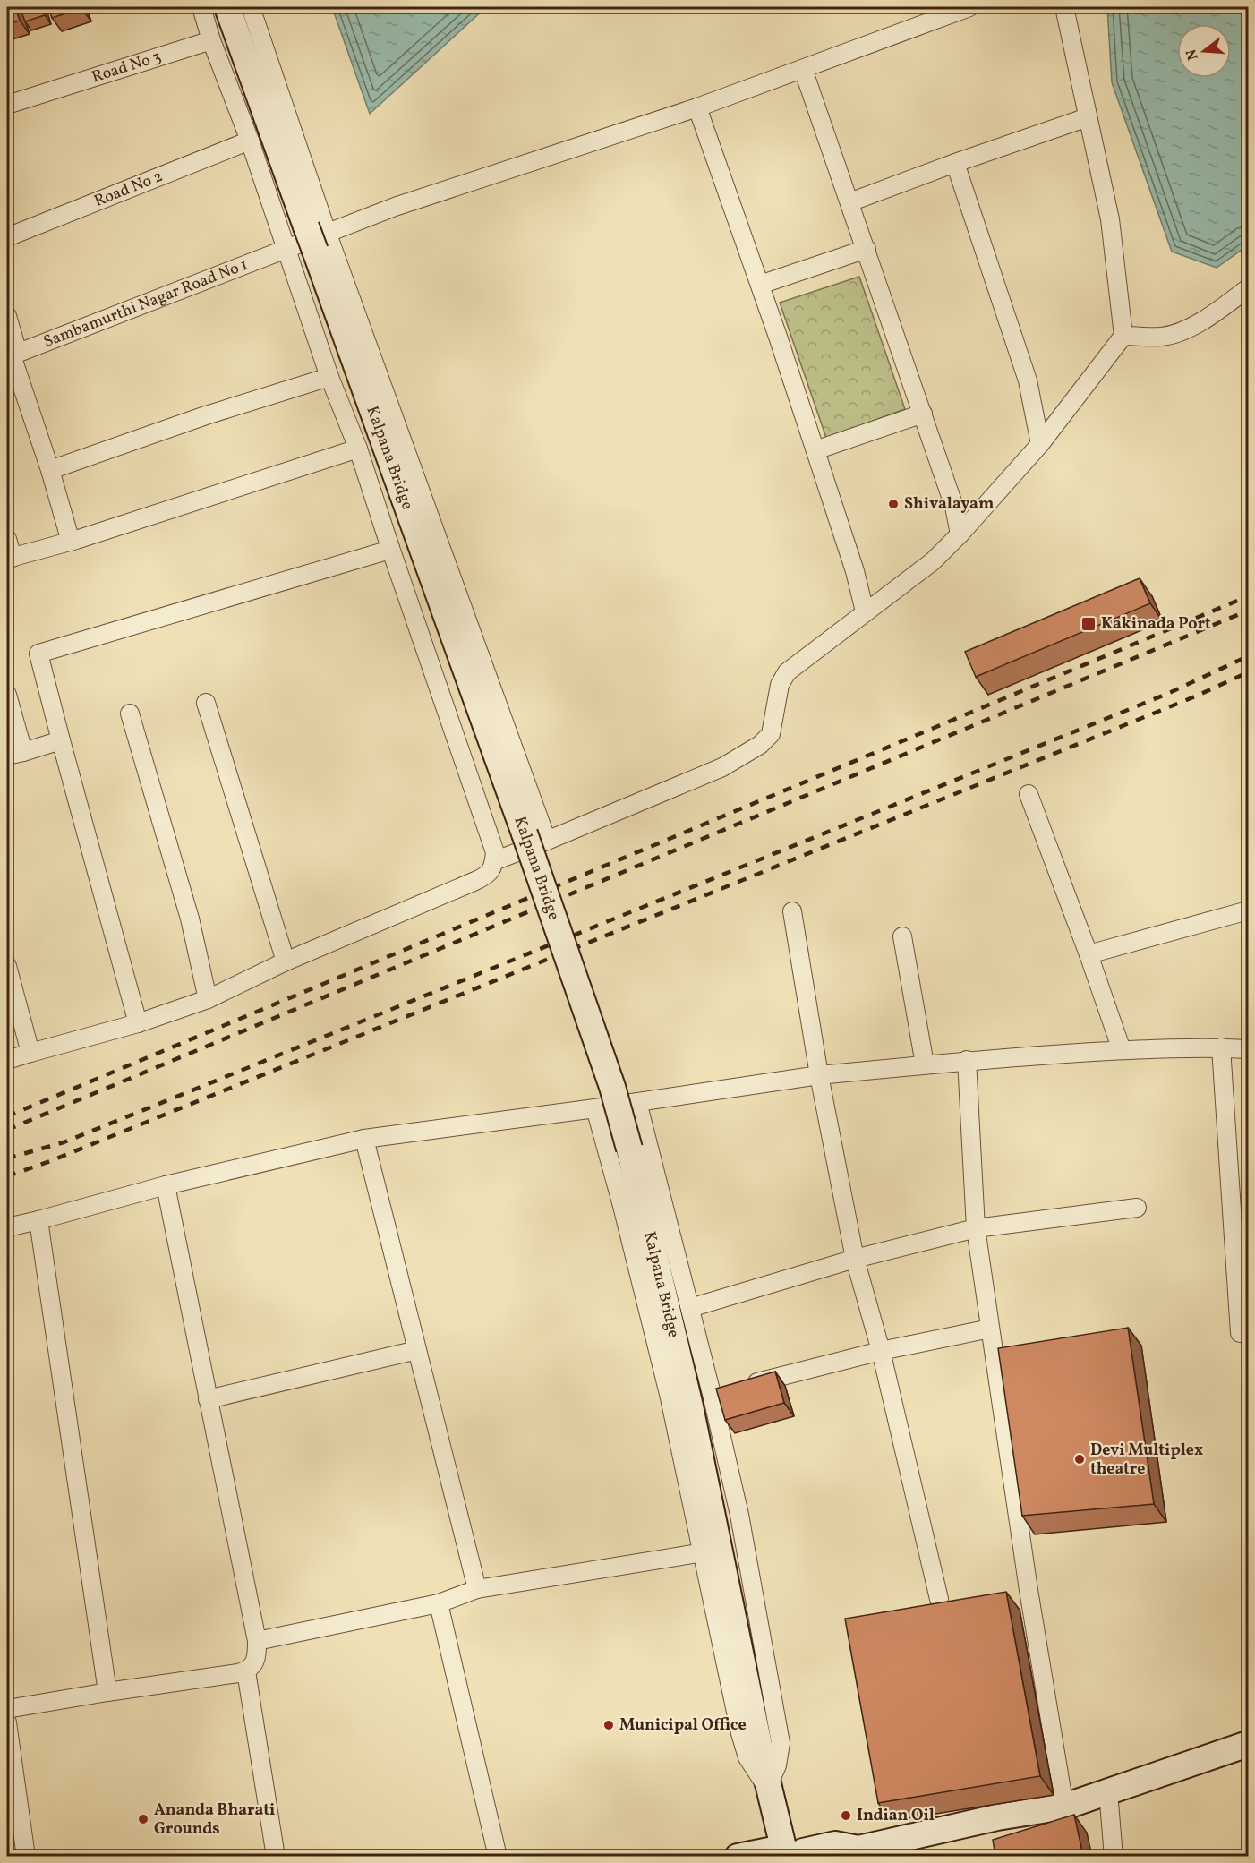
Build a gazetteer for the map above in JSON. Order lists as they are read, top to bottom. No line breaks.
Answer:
{"streets":{"main road":["Kalpana Bridge"],"street":["Road No 3","Road No 2","Sambamurthi Nagar Road No 1"]},"crossings":[["Sambamurthi Nagar Road No 1","Kalpana Bridge"]],"places":{"other":["Shivalayam","Devi Multiplex theatre","Municipal Office","Indian Oil","Ananda Bharati Grounds"],"transit":["Kakinada Port"]},"north":"left"}
